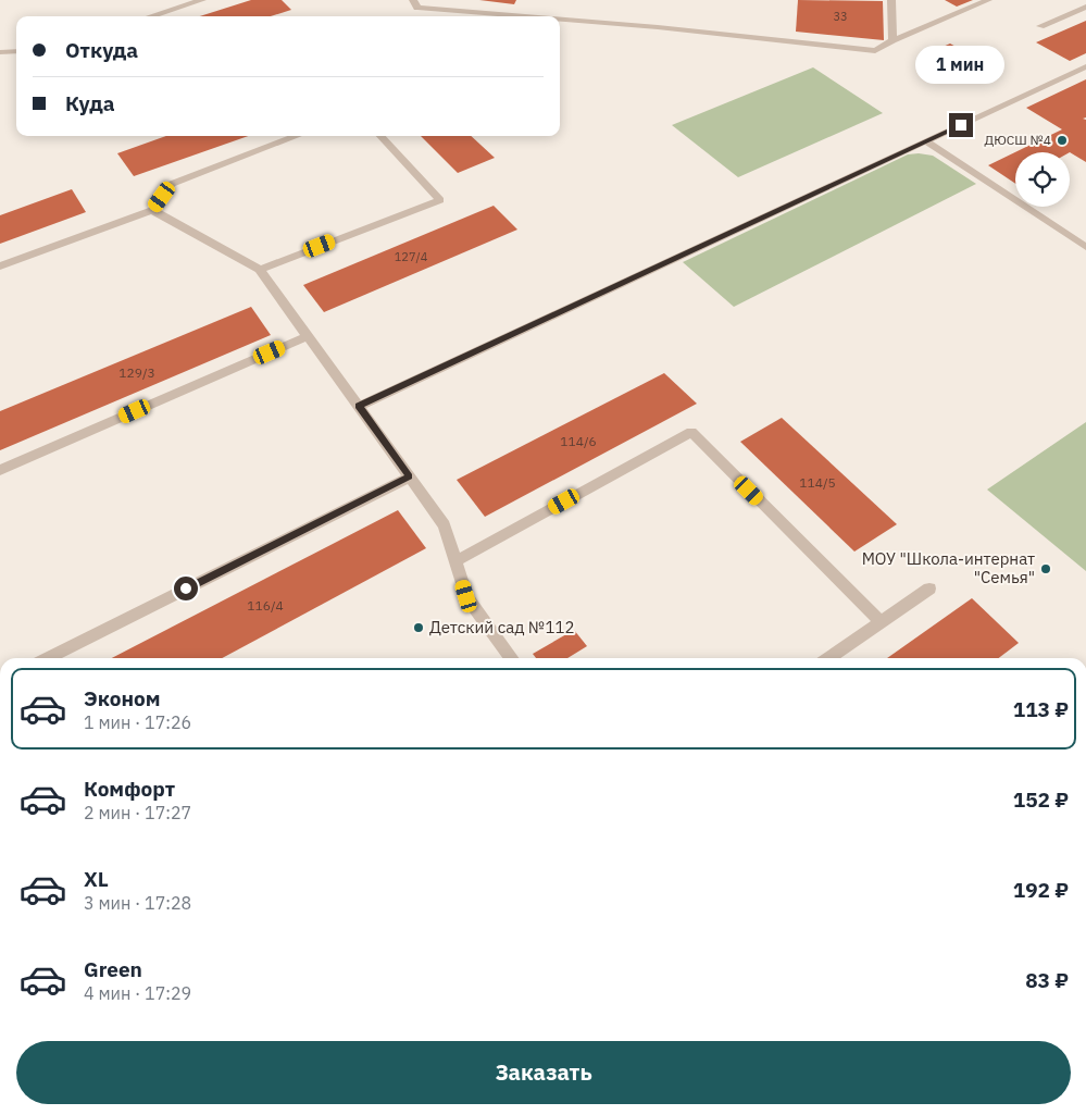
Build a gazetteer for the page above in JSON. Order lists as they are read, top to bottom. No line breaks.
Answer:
{"places":["ДЮСШ №4","МОУ \"Школа-интернат \"Семья\"","Детский сад №112"],"house_numbers":["33","127/4","129/3","114/6","114/5","116/4"],"page":{"banner":["Откуда","Куда"],"bubble":"1 мин","list":[{"name":"Эконом","note":"1 мин · 17:26","value":"113 ₽"},{"name":"Комфорт","note":"2 мин · 17:27","value":"152 ₽"},{"name":"XL","note":"3 мин · 17:28","value":"192 ₽"},{"name":"Green","note":"4 мин · 17:29","value":"83 ₽"}],"buttons":"Заказать"}}
